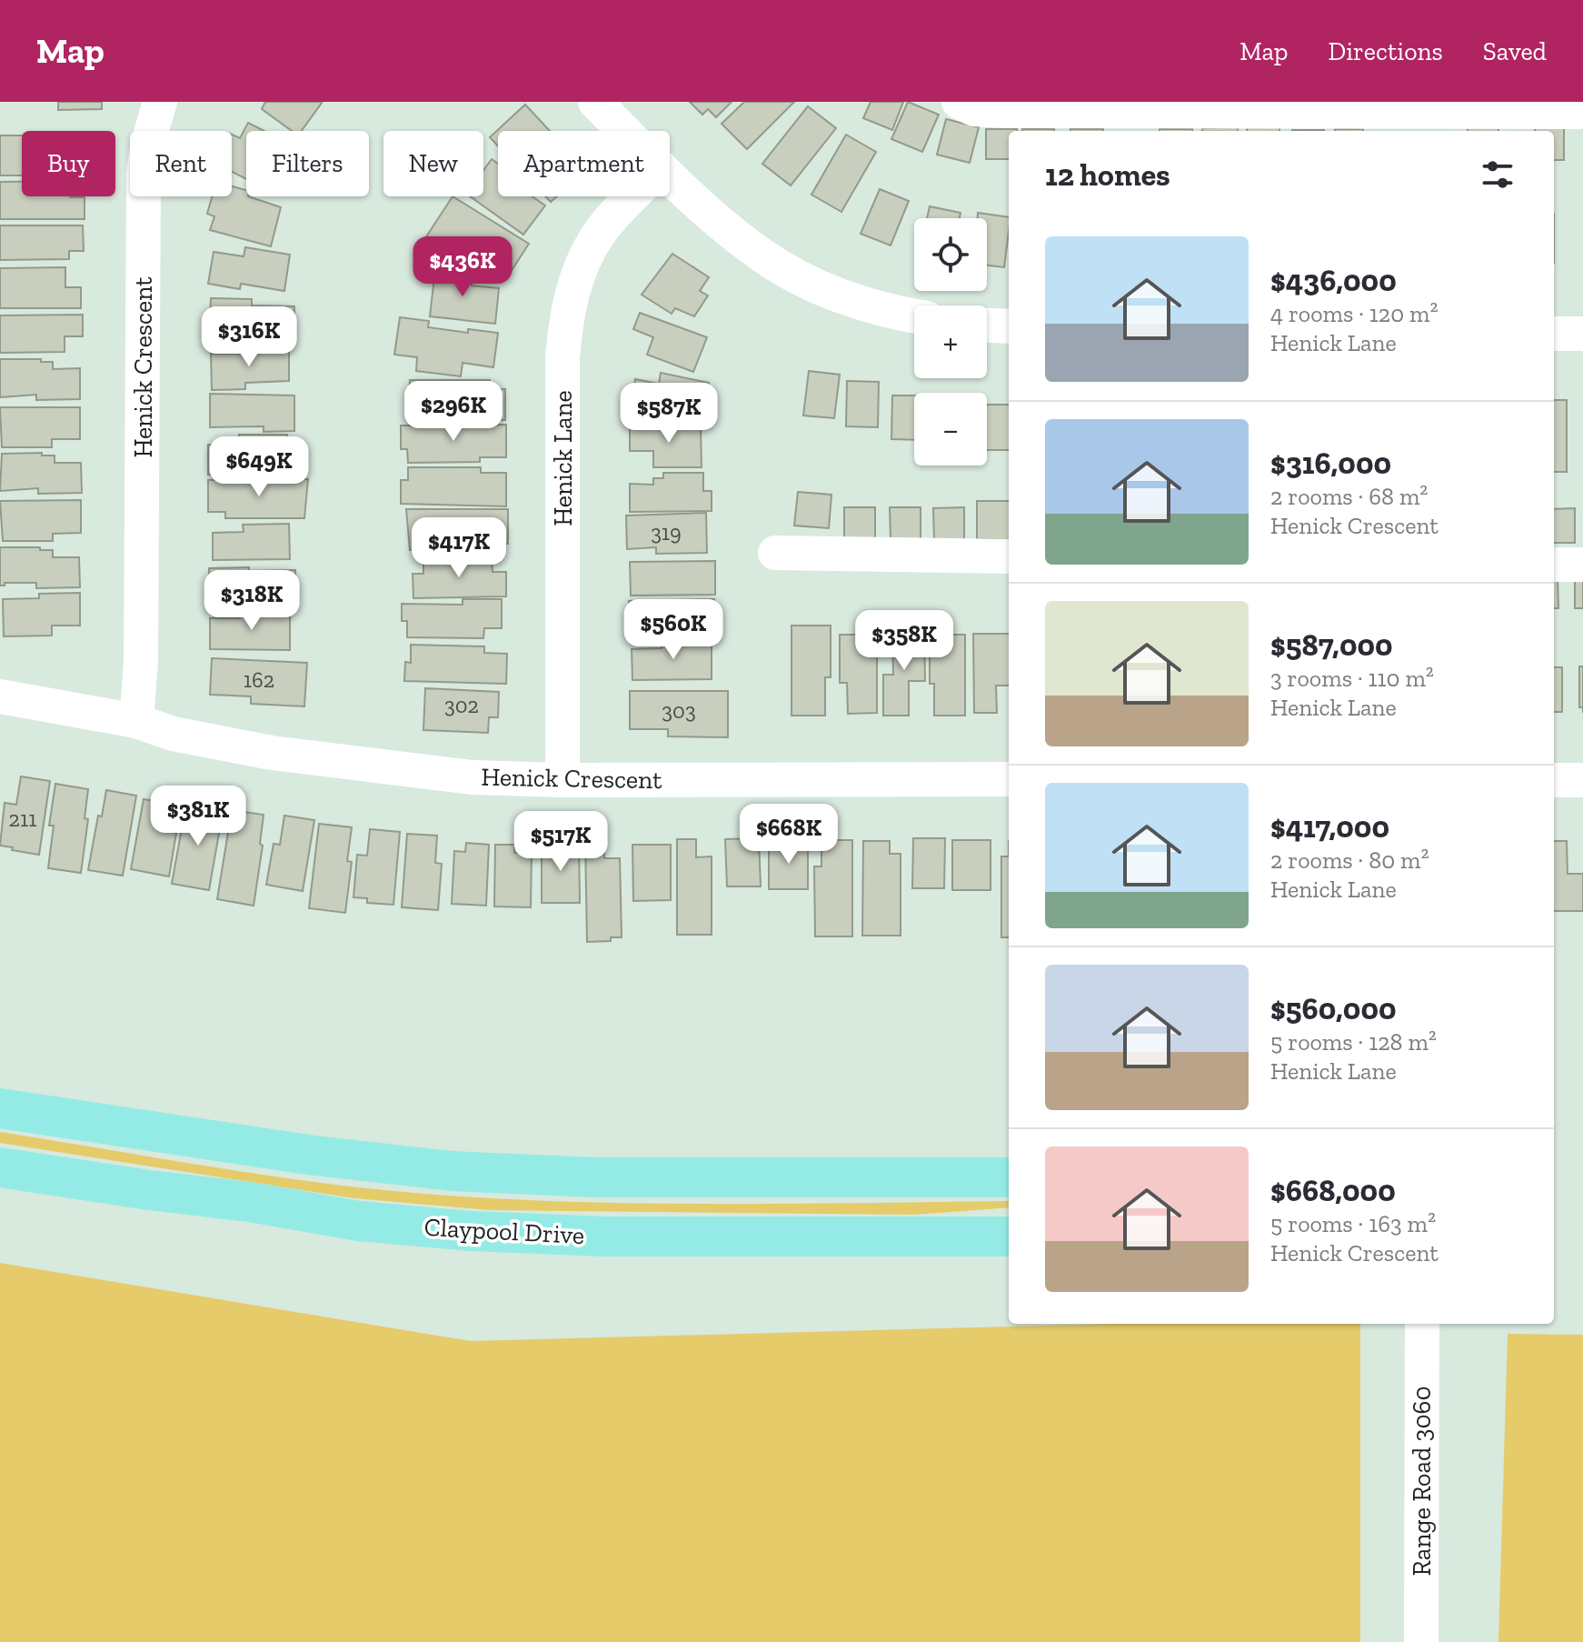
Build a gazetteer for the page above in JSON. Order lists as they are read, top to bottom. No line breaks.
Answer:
{"streets":{"main road":["Claypool Drive"],"street":["Henick Crescent","Henick Lane","Range Road 3060"]},"crossings":[["Henick Crescent","Henick Lane"]],"house_numbers":["319","162","302","303","211"],"page":{"header":"Map","nav":["Map","Directions","Saved"],"chip":["Buy","Rent","Filters","New","Apartment"],"heading":"12 homes","map_buttons":["+","−"],"list":[{"name":"$436,000","note":"4 rooms · 120 m² · Henick Lane"},{"name":"$316,000","note":"2 rooms · 68 m² · Henick Crescent"},{"name":"$587,000","note":"3 rooms · 110 m² · Henick Lane"},{"name":"$417,000","note":"2 rooms · 80 m² · Henick Lane"},{"name":"$560,000","note":"5 rooms · 128 m² · Henick Lane"},{"name":"$668,000","note":"5 rooms · 163 m² · Henick Crescent"}],"price":["$436K","$316K","$296K","$587K","$649K","$417K","$318K","$560K","$358K","$381K","$668K","$517K"]}}
